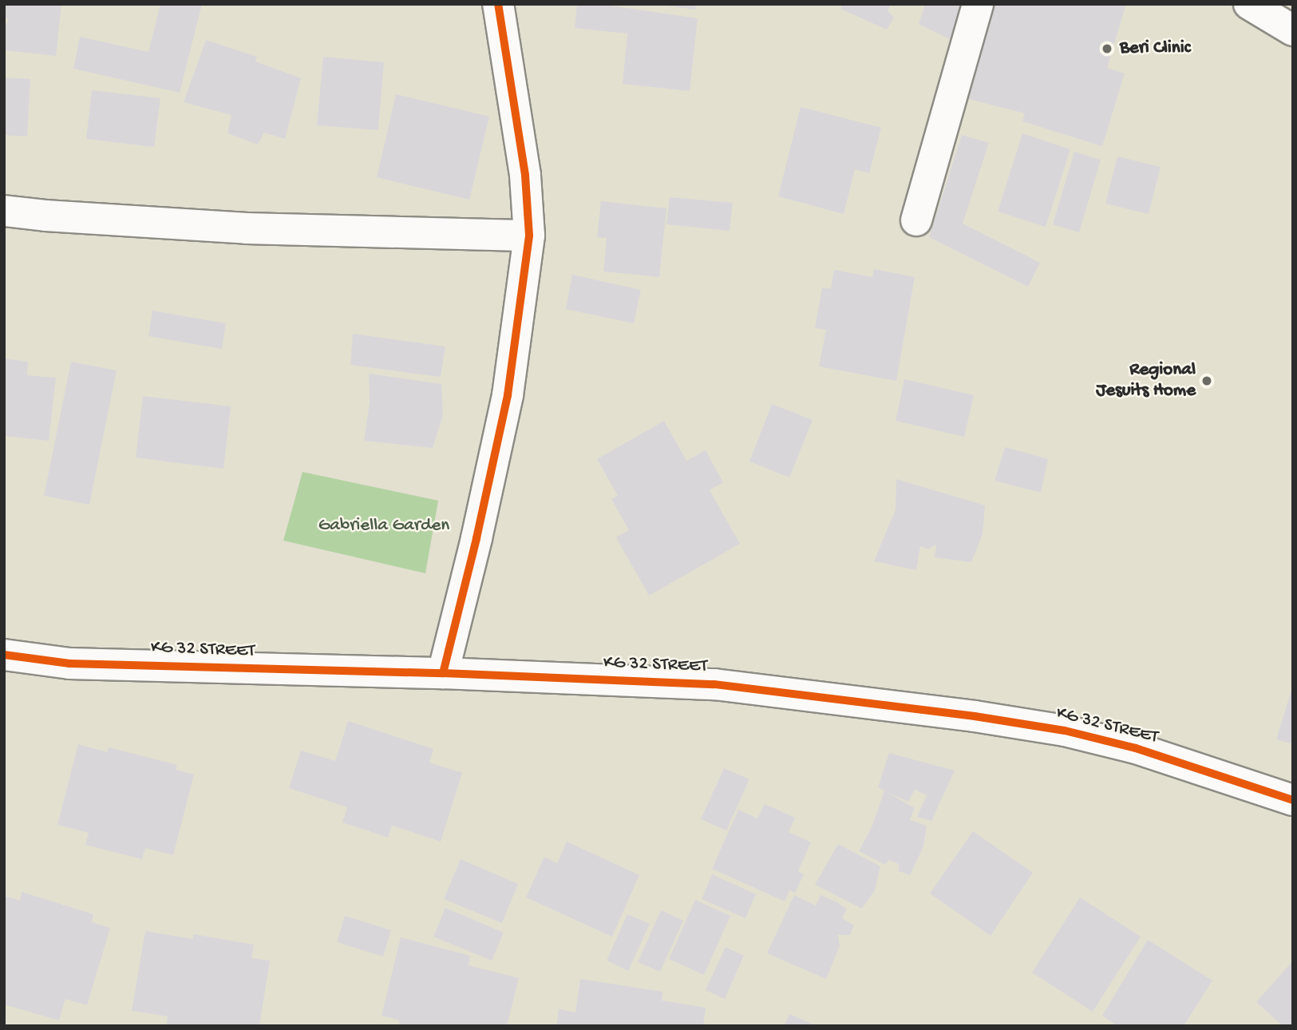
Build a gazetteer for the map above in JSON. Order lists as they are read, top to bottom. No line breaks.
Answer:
{"streets":{"street":["KG 32 STREET"]},"parks":["Gabriella Garden"],"places":["Beri Clinic","Regional Jesuits Home"]}
